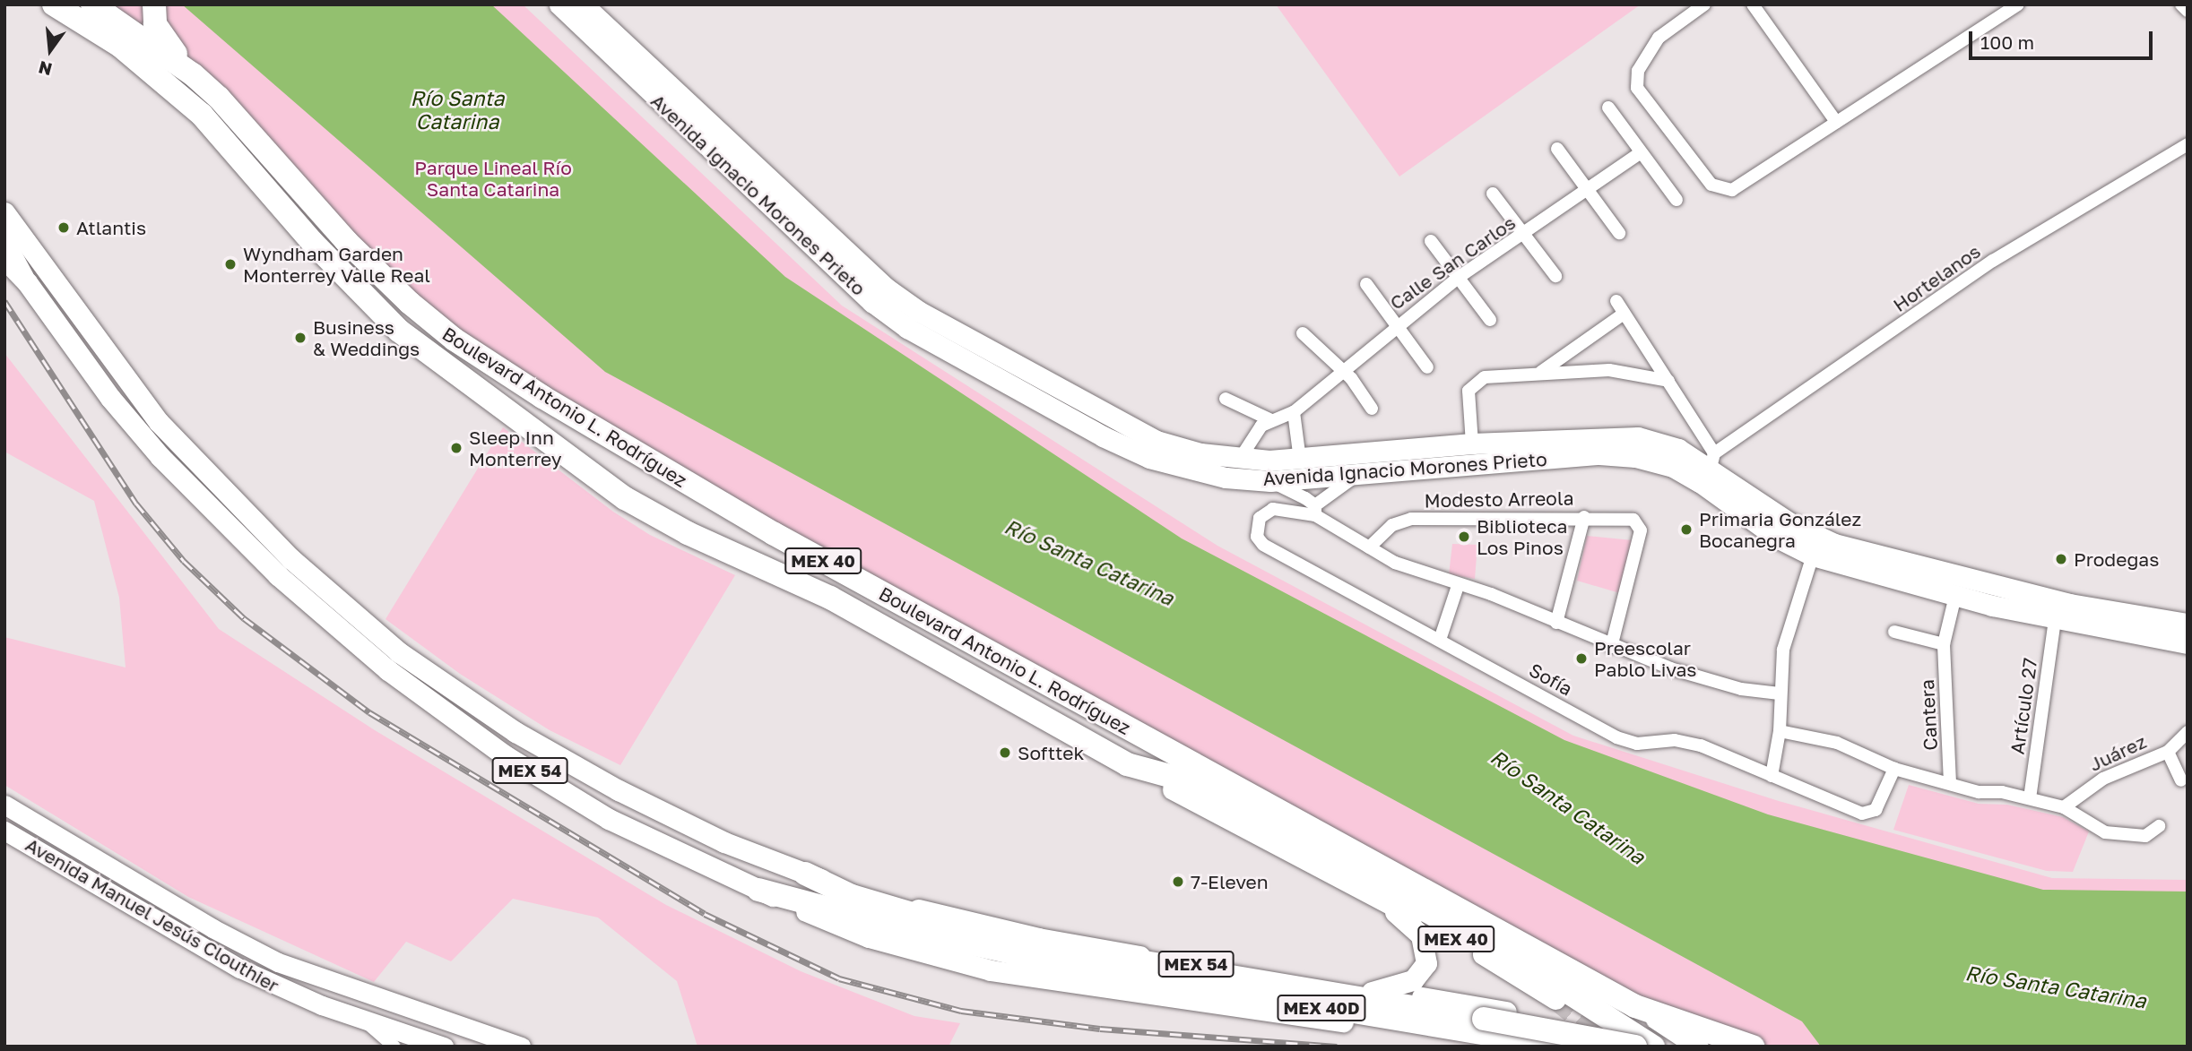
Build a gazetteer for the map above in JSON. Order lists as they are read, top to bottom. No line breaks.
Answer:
{"streets":{"highway":["Boulevard Antonio L. Rodríguez","MEX 40","MEX 40D"],"main road":["Avenida Ignacio Morones Prieto","MEX 54"],"street":["Calle San Carlos","Hortelanos","Modesto Arreola","Sofía","Artículo 27","Cantera","Juárez","Avenida Manuel Jesús Clouthier"]},"crossings":[["Avenida Ignacio Morones Prieto","Calle San Carlos"],["Avenida Ignacio Morones Prieto","Hortelanos"],["Avenida Ignacio Morones Prieto","Artículo 27"],["Avenida Ignacio Morones Prieto","Cantera"],["MEX 54","MEX 40D"]],"water":["Río Santa Catarina"],"parks":["Parque Lineal Río Santa Catarina"],"places":["Atlantis","Wyndham Garden Monterrey Valle Real","Business & Weddings","Sleep Inn Monterrey","Primaria González Bocanegra","Biblioteca Los Pinos","Prodegas","Preescolar Pablo Livas","Softtek","7-Eleven"],"scale_bar":"100 m","north":"bottom"}
